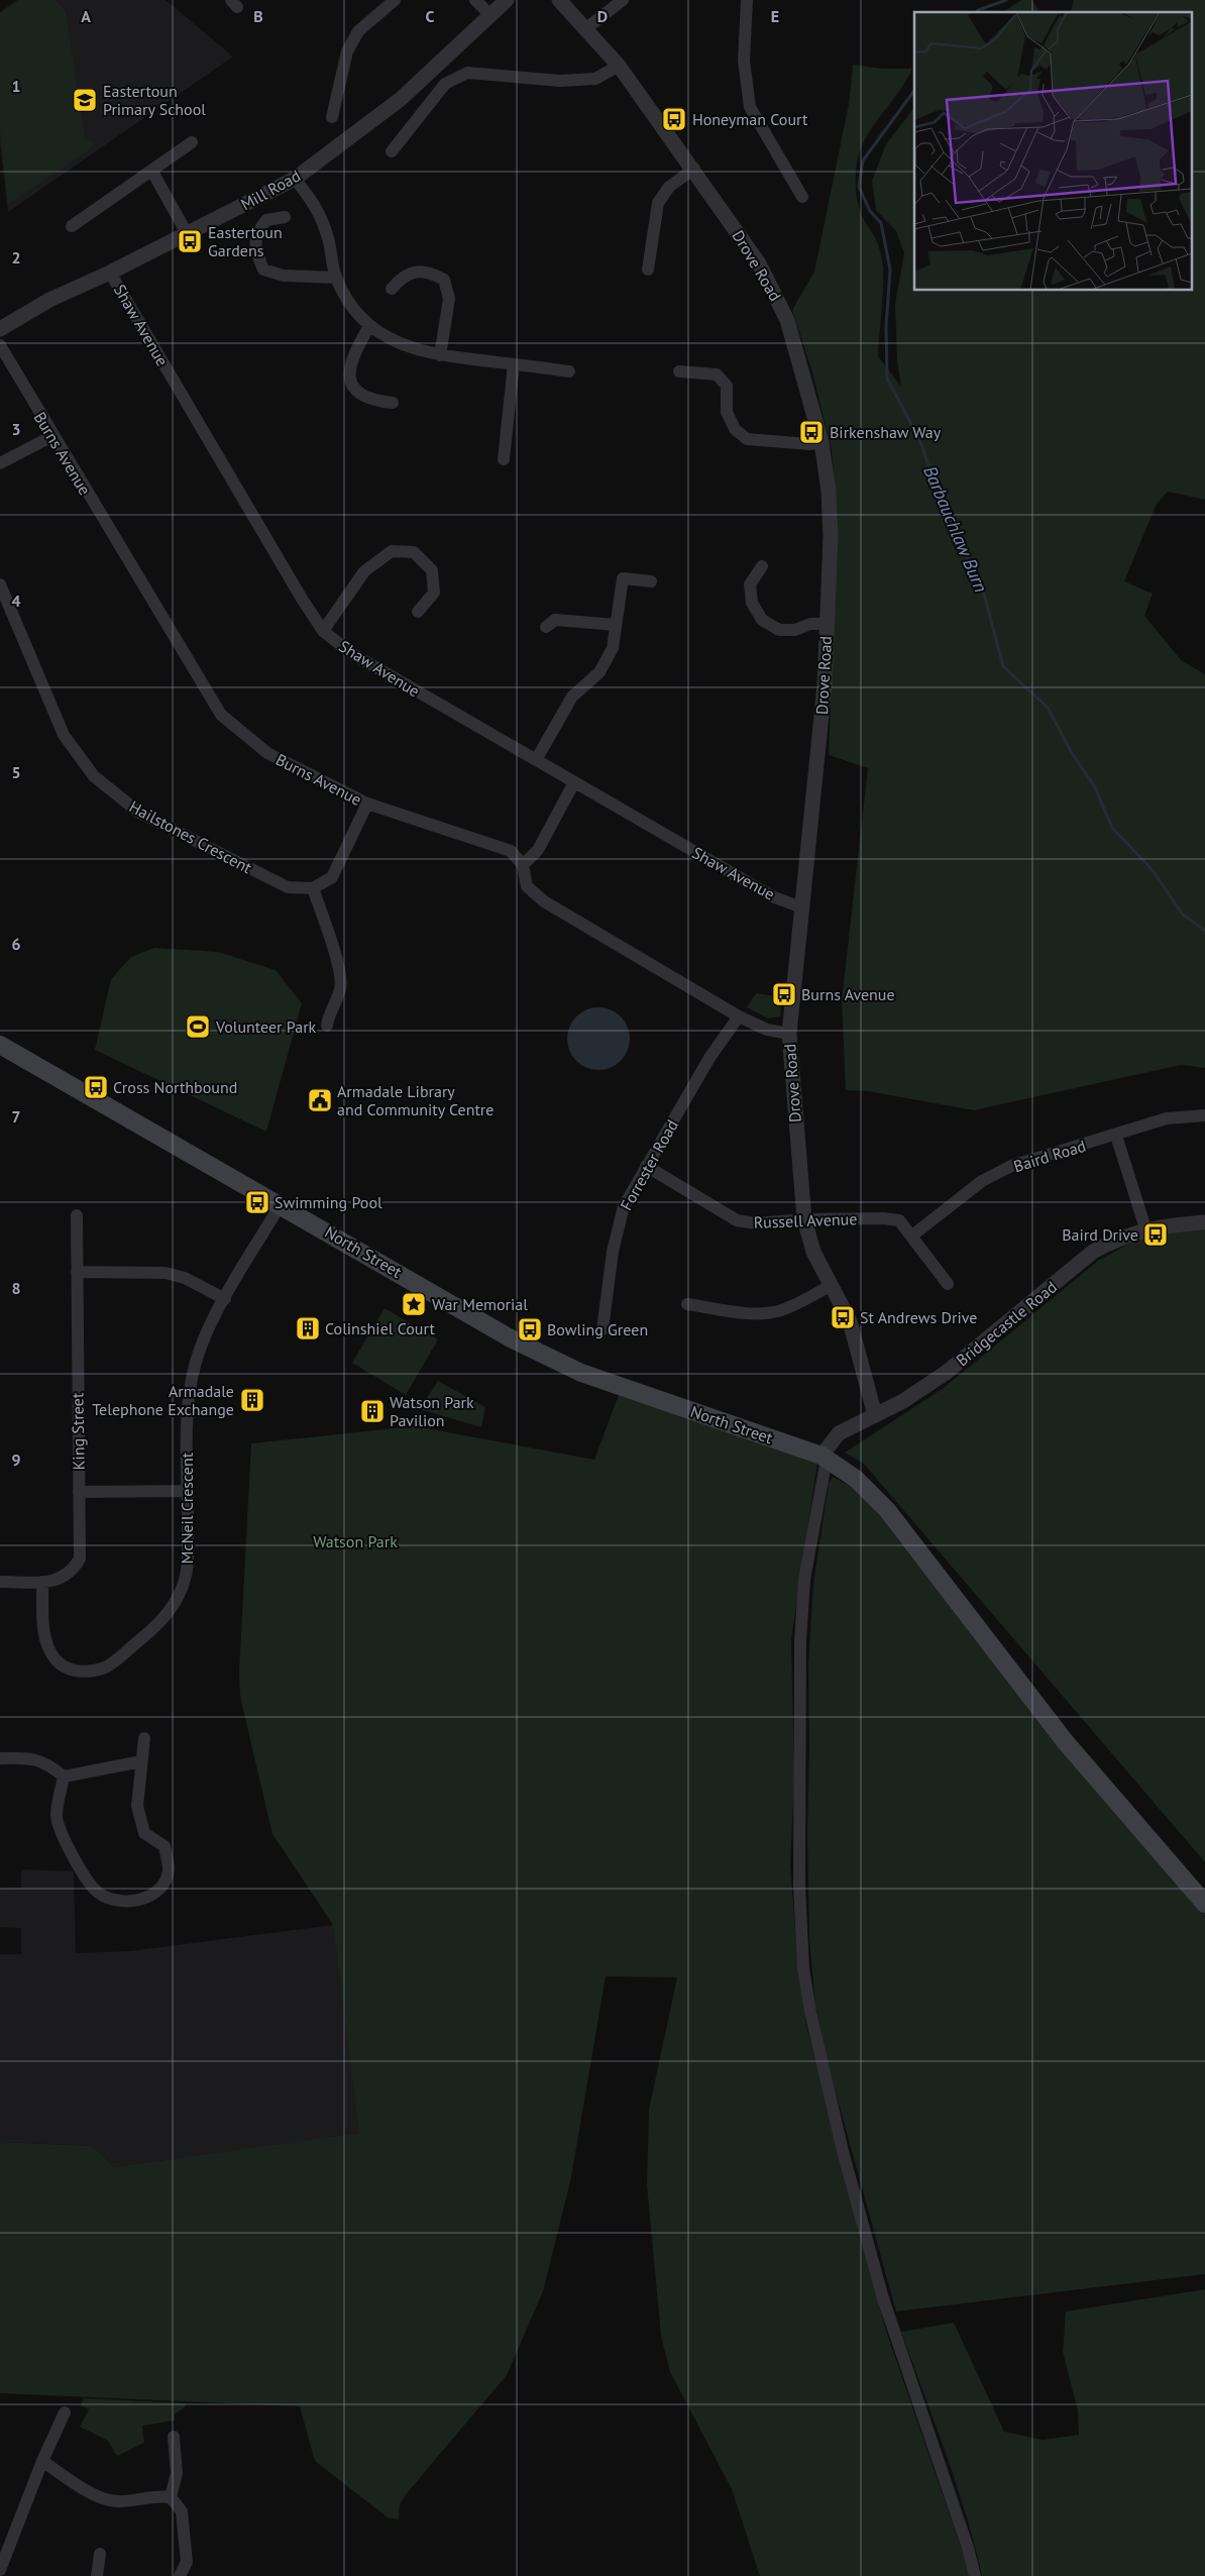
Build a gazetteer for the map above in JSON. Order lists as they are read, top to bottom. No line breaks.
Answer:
{"streets":{"main road":["North Street"],"street":["Mill Road","Drove Road","Shaw Avenue","Burns Avenue","Hailstones Crescent","Baird Road","Forrester Road","Russell Avenue","Bridgecastle Road","King Street","McNeil Crescent"]},"crossings":[["Mill Road","Shaw Avenue"],["Drove Road","Shaw Avenue"],["Drove Road","Russell Avenue"],["Drove Road","Bridgecastle Road"],["Baird Road","Russell Avenue"],["Forrester Road","Russell Avenue"],["North Street","Bridgecastle Road"],["North Street","McNeil Crescent"],["King Street","McNeil Crescent"]],"water":["Barbauchlaw Burn"],"parks":["Watson Park"],"places":{"school or university":["Eastertoun Primary School"],"bus stop":["Honeyman Court","Eastertoun Gardens","Birkenshaw Way","Burns Avenue","Cross Northbound","Swimming Pool","Baird Drive","St Andrews Drive","Bowling Green"],"sports":["Volunteer Park"],"public building":["Armadale Library and Community Centre"],"place":["War Memorial"],"building":["Colinshiel Court","Armadale Telephone Exchange","Watson Park Pavilion"]},"grid":{"columns":["A","B","C","D","E"],"rows":["1","2","3","4","5","6","7","8","9"]}}
